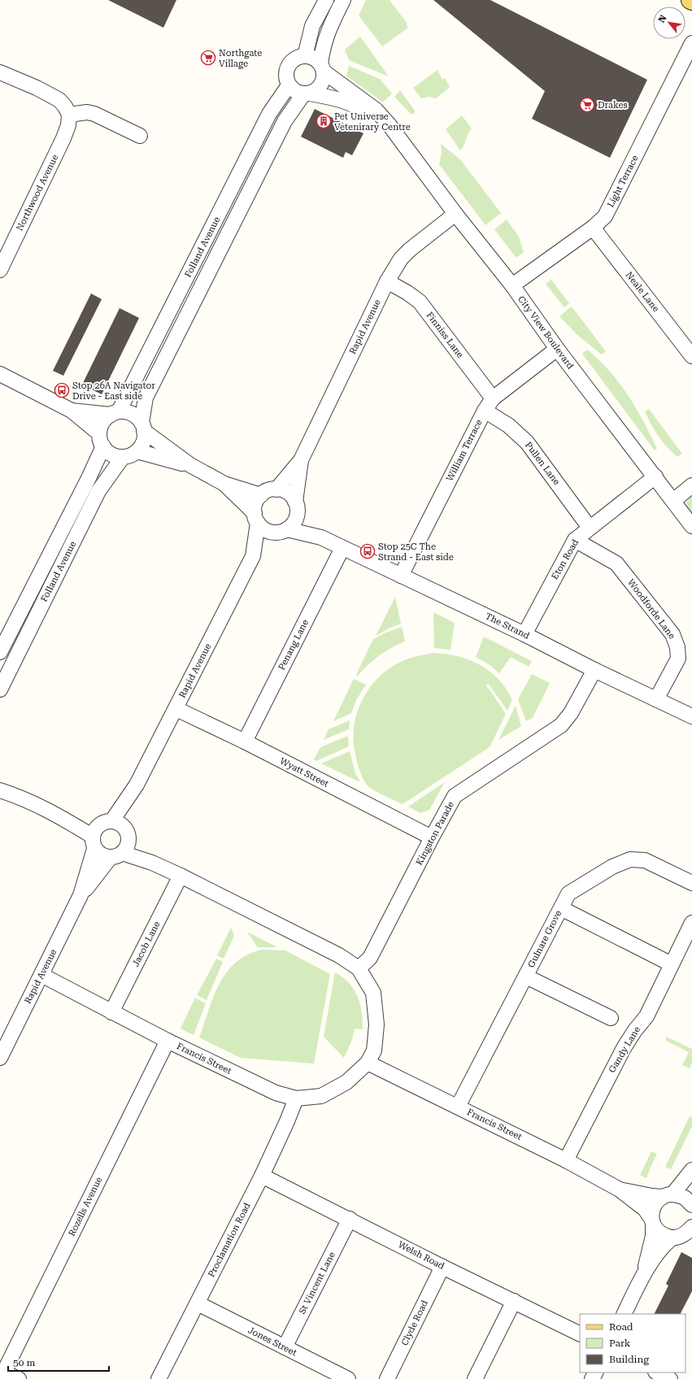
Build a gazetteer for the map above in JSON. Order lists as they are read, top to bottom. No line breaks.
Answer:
{"streets":{"street":["Light Terrace","Northwood Avenue","Folland Avenue","Neale Lane","Rapid Avenue","City View Boulevard","Finniss Lane","William Terrace","Pullen Lane","Eton Road","Woodforde Lane","The Strand","Penang Lane","Wyatt Street","Kingston Parade","Gulnare Grove","Jacob Lane","Gandy Lane","Francis Street","Rozells Avenue","Proclamation Road","Welsh Road","St Vincent Lane","Clyde Road","Jones Street"]},"crossings":[["Light Terrace","Neale Lane"],["Light Terrace","City View Boulevard"],["Folland Avenue","City View Boulevard"],["Rapid Avenue","City View Boulevard"],["Rapid Avenue","Finniss Lane"],["Rapid Avenue","The Strand"],["Rapid Avenue","Wyatt Street"],["Rapid Avenue","Francis Street"],["City View Boulevard","William Terrace"],["City View Boulevard","Eton Road"],["Finniss Lane","William Terrace"],["William Terrace","Pullen Lane"],["William Terrace","The Strand"],["Pullen Lane","Eton Road"],["Eton Road","Woodforde Lane"],["Eton Road","The Strand"],["Woodforde Lane","The Strand"],["The Strand","Penang Lane"],["The Strand","Kingston Parade"],["Penang Lane","Wyatt Street"],["Wyatt Street","Kingston Parade"],["Kingston Parade","Francis Street"],["Gulnare Grove","Francis Street"],["Jacob Lane","Francis Street"],["Gandy Lane","Francis Street"],["Francis Street","Rozells Avenue"],["Francis Street","Proclamation Road"],["Proclamation Road","Welsh Road"],["Proclamation Road","Jones Street"],["Welsh Road","St Vincent Lane"],["Welsh Road","Clyde Road"],["St Vincent Lane","Jones Street"]],"places":{"supermarket":["Northgate Village","Drakes"],"building":["Pet Universe Vetenirary Centre"],"bus stop":["Stop 26A Navigator Drive - East side","Stop 25C The Strand - East side"]},"legend":["Road","Park","Building"],"scale_bar":"50 m","north":"top left"}
